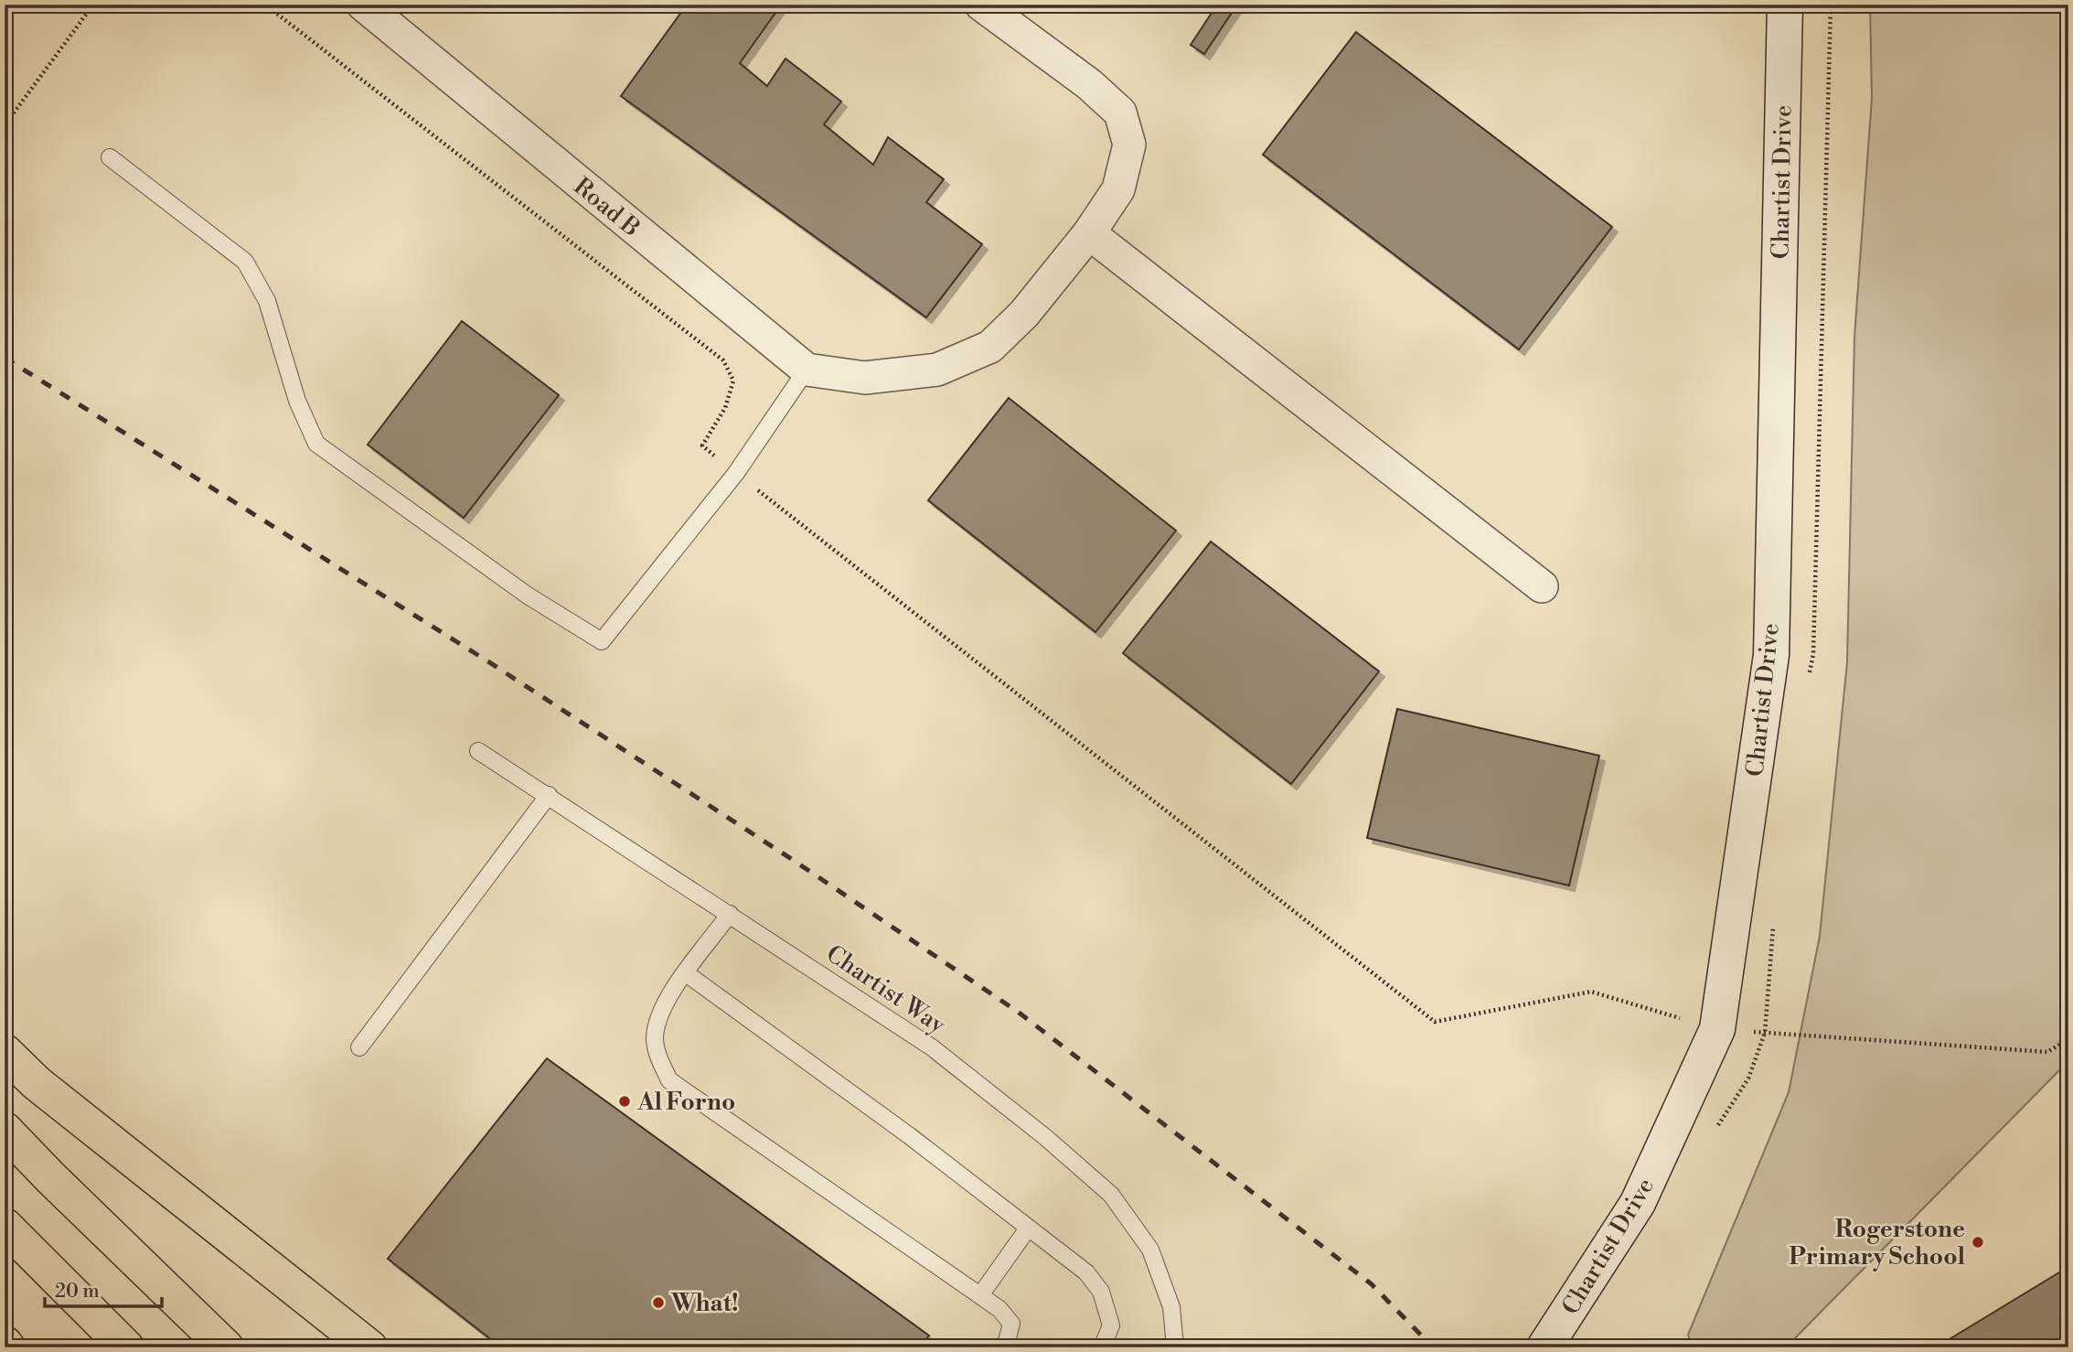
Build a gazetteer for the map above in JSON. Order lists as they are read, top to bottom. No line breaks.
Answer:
{"streets":{"main road":["Chartist Drive"],"street":["Road B"],"lane":["Chartist Way"]},"places":["Al Forno","Rogerstone Primary School","What!"],"scale_bar":"20 m"}
